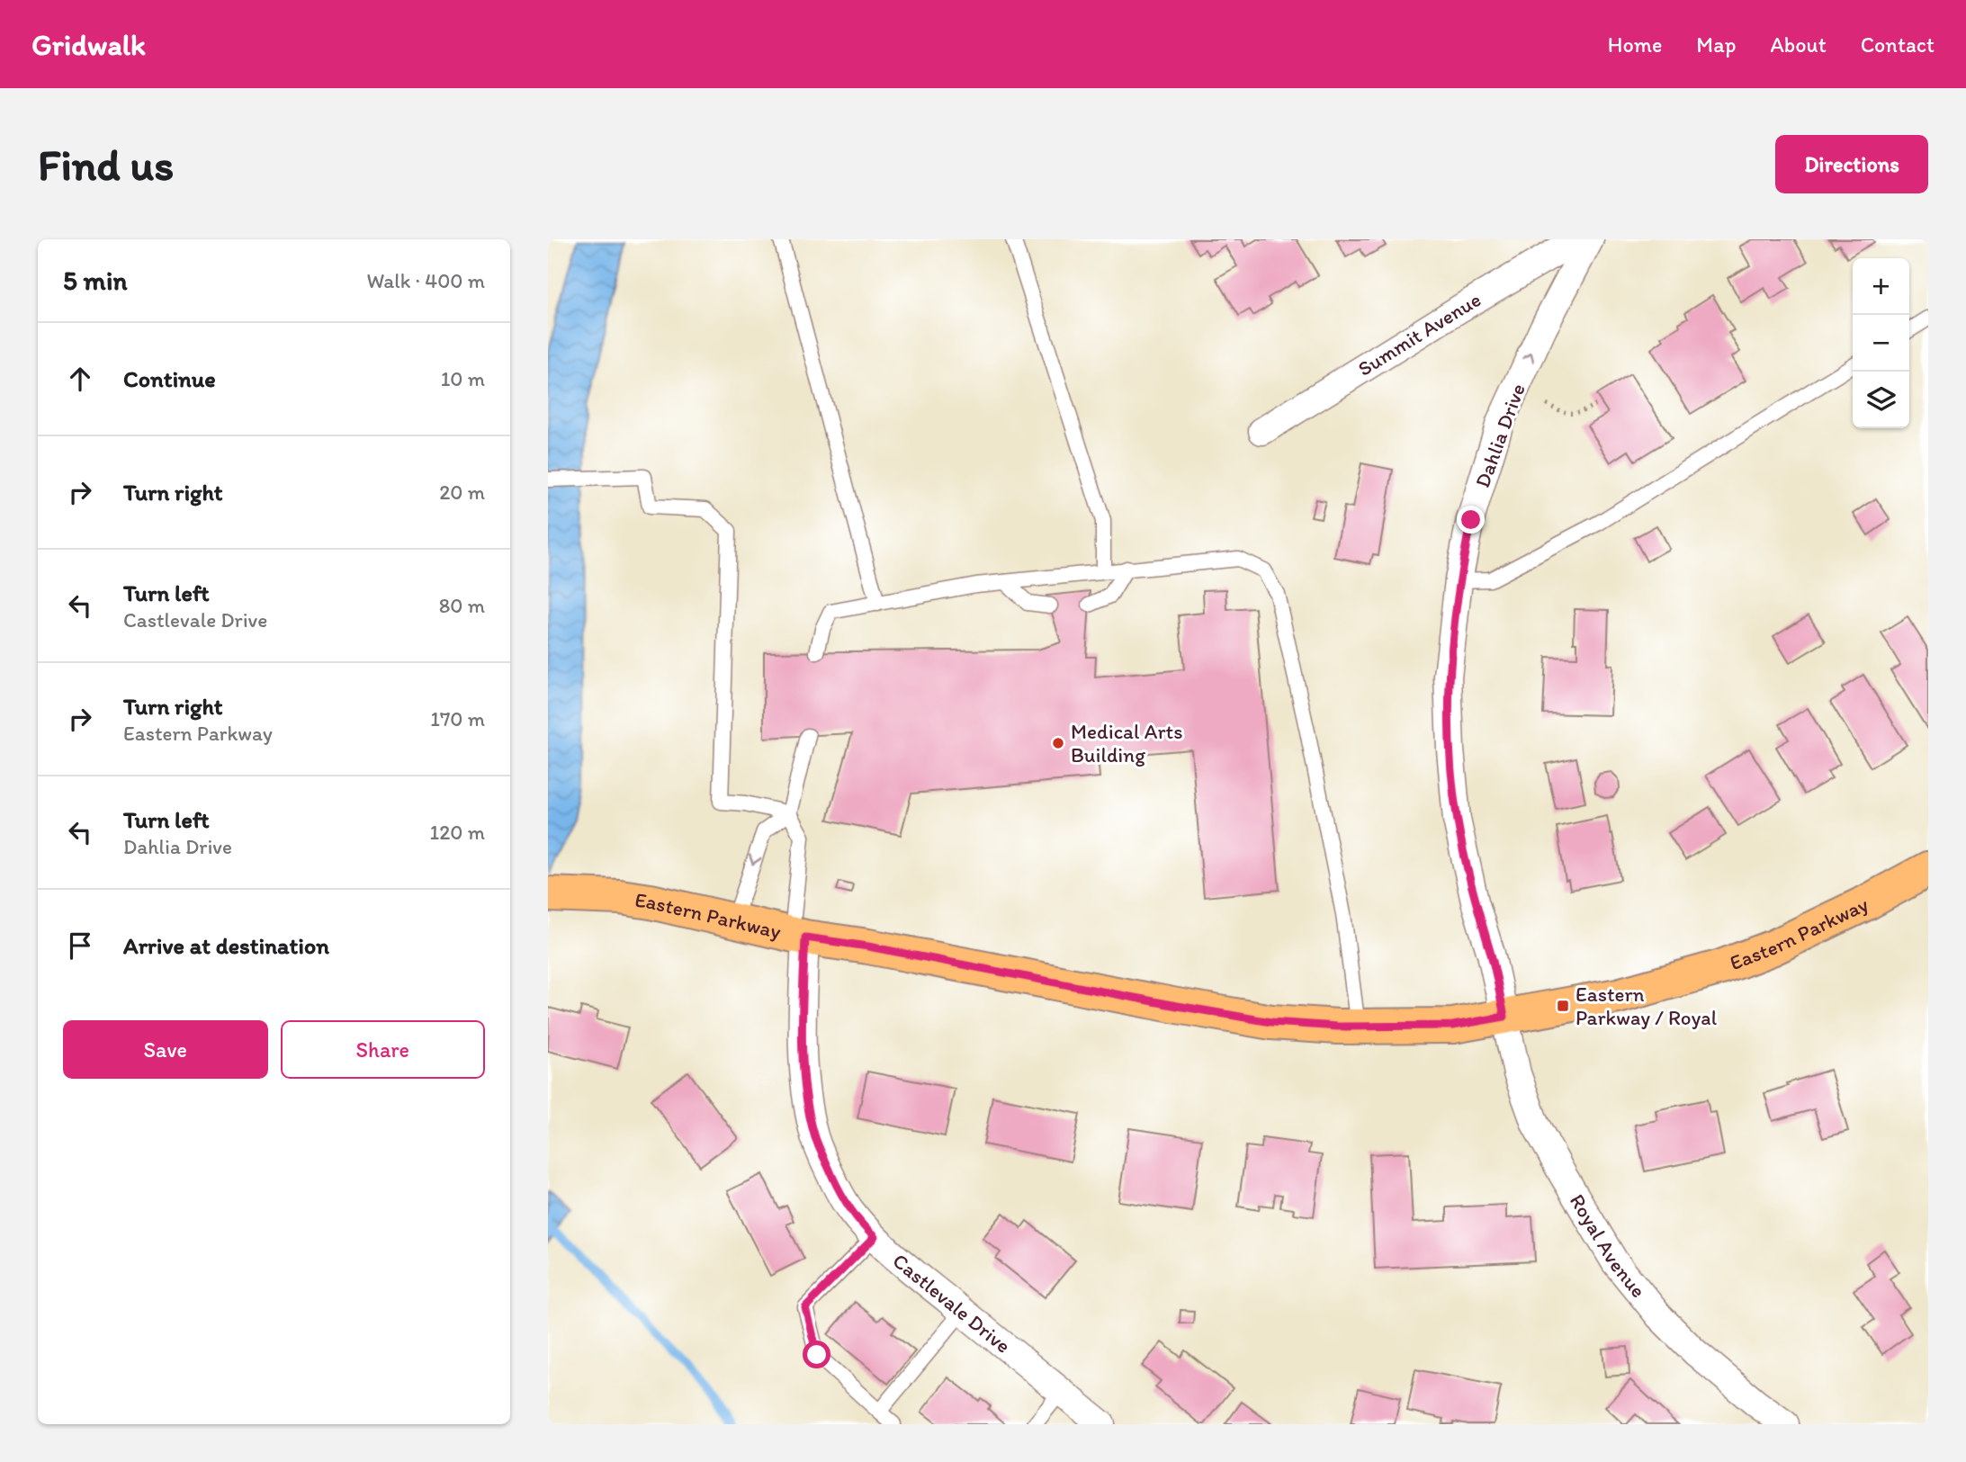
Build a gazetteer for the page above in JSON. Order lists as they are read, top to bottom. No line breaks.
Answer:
{"streets":{"main road":["Eastern Parkway"],"street":["Summit Avenue","Dahlia Drive","Royal Avenue","Castlevale Drive"]},"crossings":[["Dahlia Drive","Eastern Parkway"],["Dahlia Drive","Royal Avenue"],["Eastern Parkway","Royal Avenue"],["Eastern Parkway","Castlevale Drive"]],"one_way":["Dahlia Drive"],"places":{"other":["Medical Arts Building"],"transit":["Eastern Parkway / Royal"]},"page":{"header":"Gridwalk","nav":["Home","Map","About","Contact"],"buttons":["Directions",["Save","Share"]],"title":"Find us","heading":["5 min","Walk · 400 m"],"map_buttons":["+","−"],"list":[["Continue","10 m"],["Turn right","20 m"],["Turn left","Castlevale Drive","80 m"],["Turn right","Eastern Parkway","170 m"],["Turn left","Dahlia Drive","120 m"],"Arrive at destination"]}}
